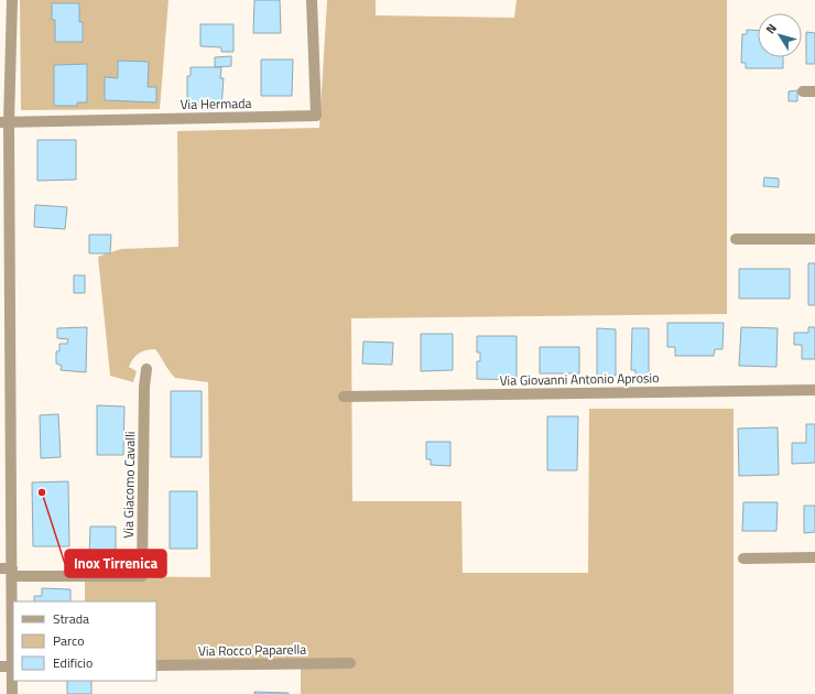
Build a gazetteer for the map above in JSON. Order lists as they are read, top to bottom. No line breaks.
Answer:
{"streets":{"street":["Via Hermada","Via Giovanni Antonio Aprosio","Via Giacomo Cavalli","Via Rocco Paparella"]},"places":["Inox Tirrenica"],"legend":["Strada","Parco","Edificio"],"north":"top left"}
